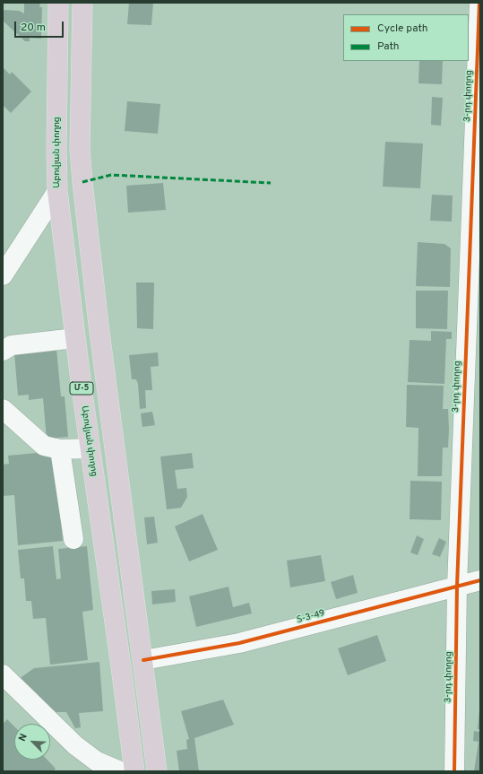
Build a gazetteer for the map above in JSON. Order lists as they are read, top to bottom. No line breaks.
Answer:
{"streets":{"highway":["Աբովյան փողոց","Մ-5"],"street":["3-րդ փողոց","Տ-3-49"]},"crossings":[["3-րդ փողոց","Տ-3-49"]],"legend":["Cycle path","Path"],"scale_bar":"20 m","north":"top left"}
